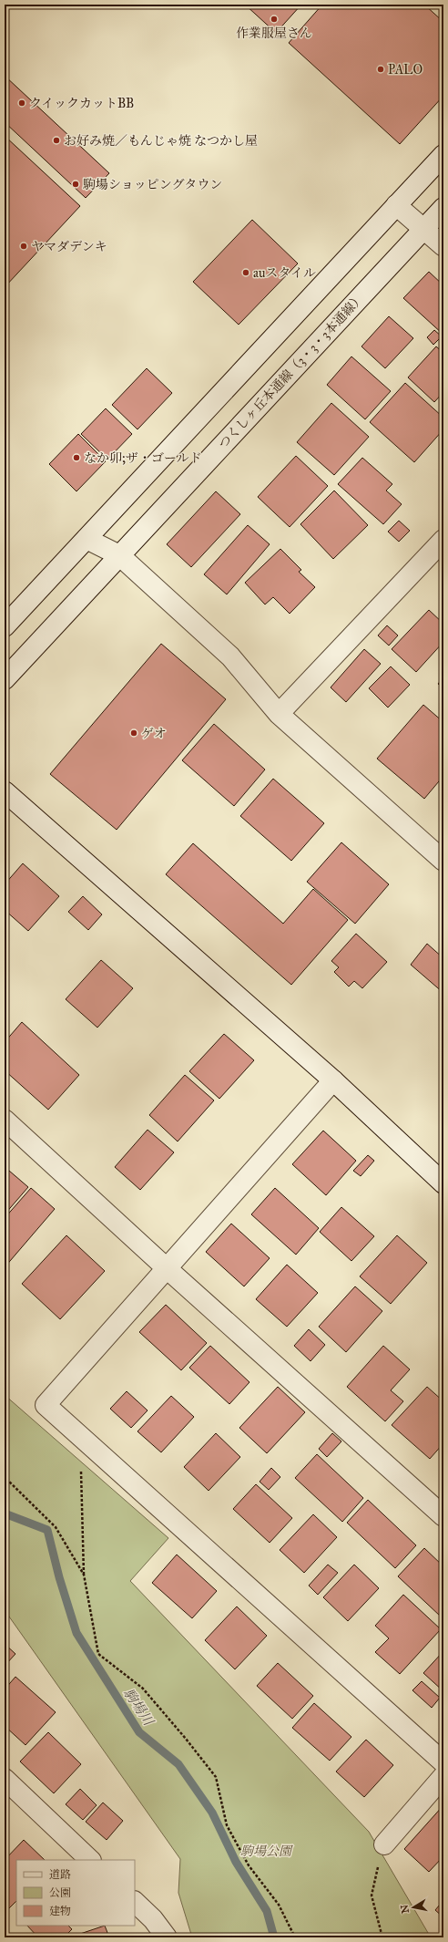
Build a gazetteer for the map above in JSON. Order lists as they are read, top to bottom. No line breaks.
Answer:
{"streets":{"street":["つくしヶ丘本通線（3・3・3本通線）"]},"water":["駒場川"],"parks":["駒場公園"],"places":["作業服屋さん","PALO","クイックカットBB","お好み焼／もんじゃ焼 なつかし屋","駒場ショッピングタウン","ヤマダデンキ","auスタイル","なか卯;ザ・ゴールド","ゲオ"],"legend":["道路","公園","建物"],"north":"left"}
